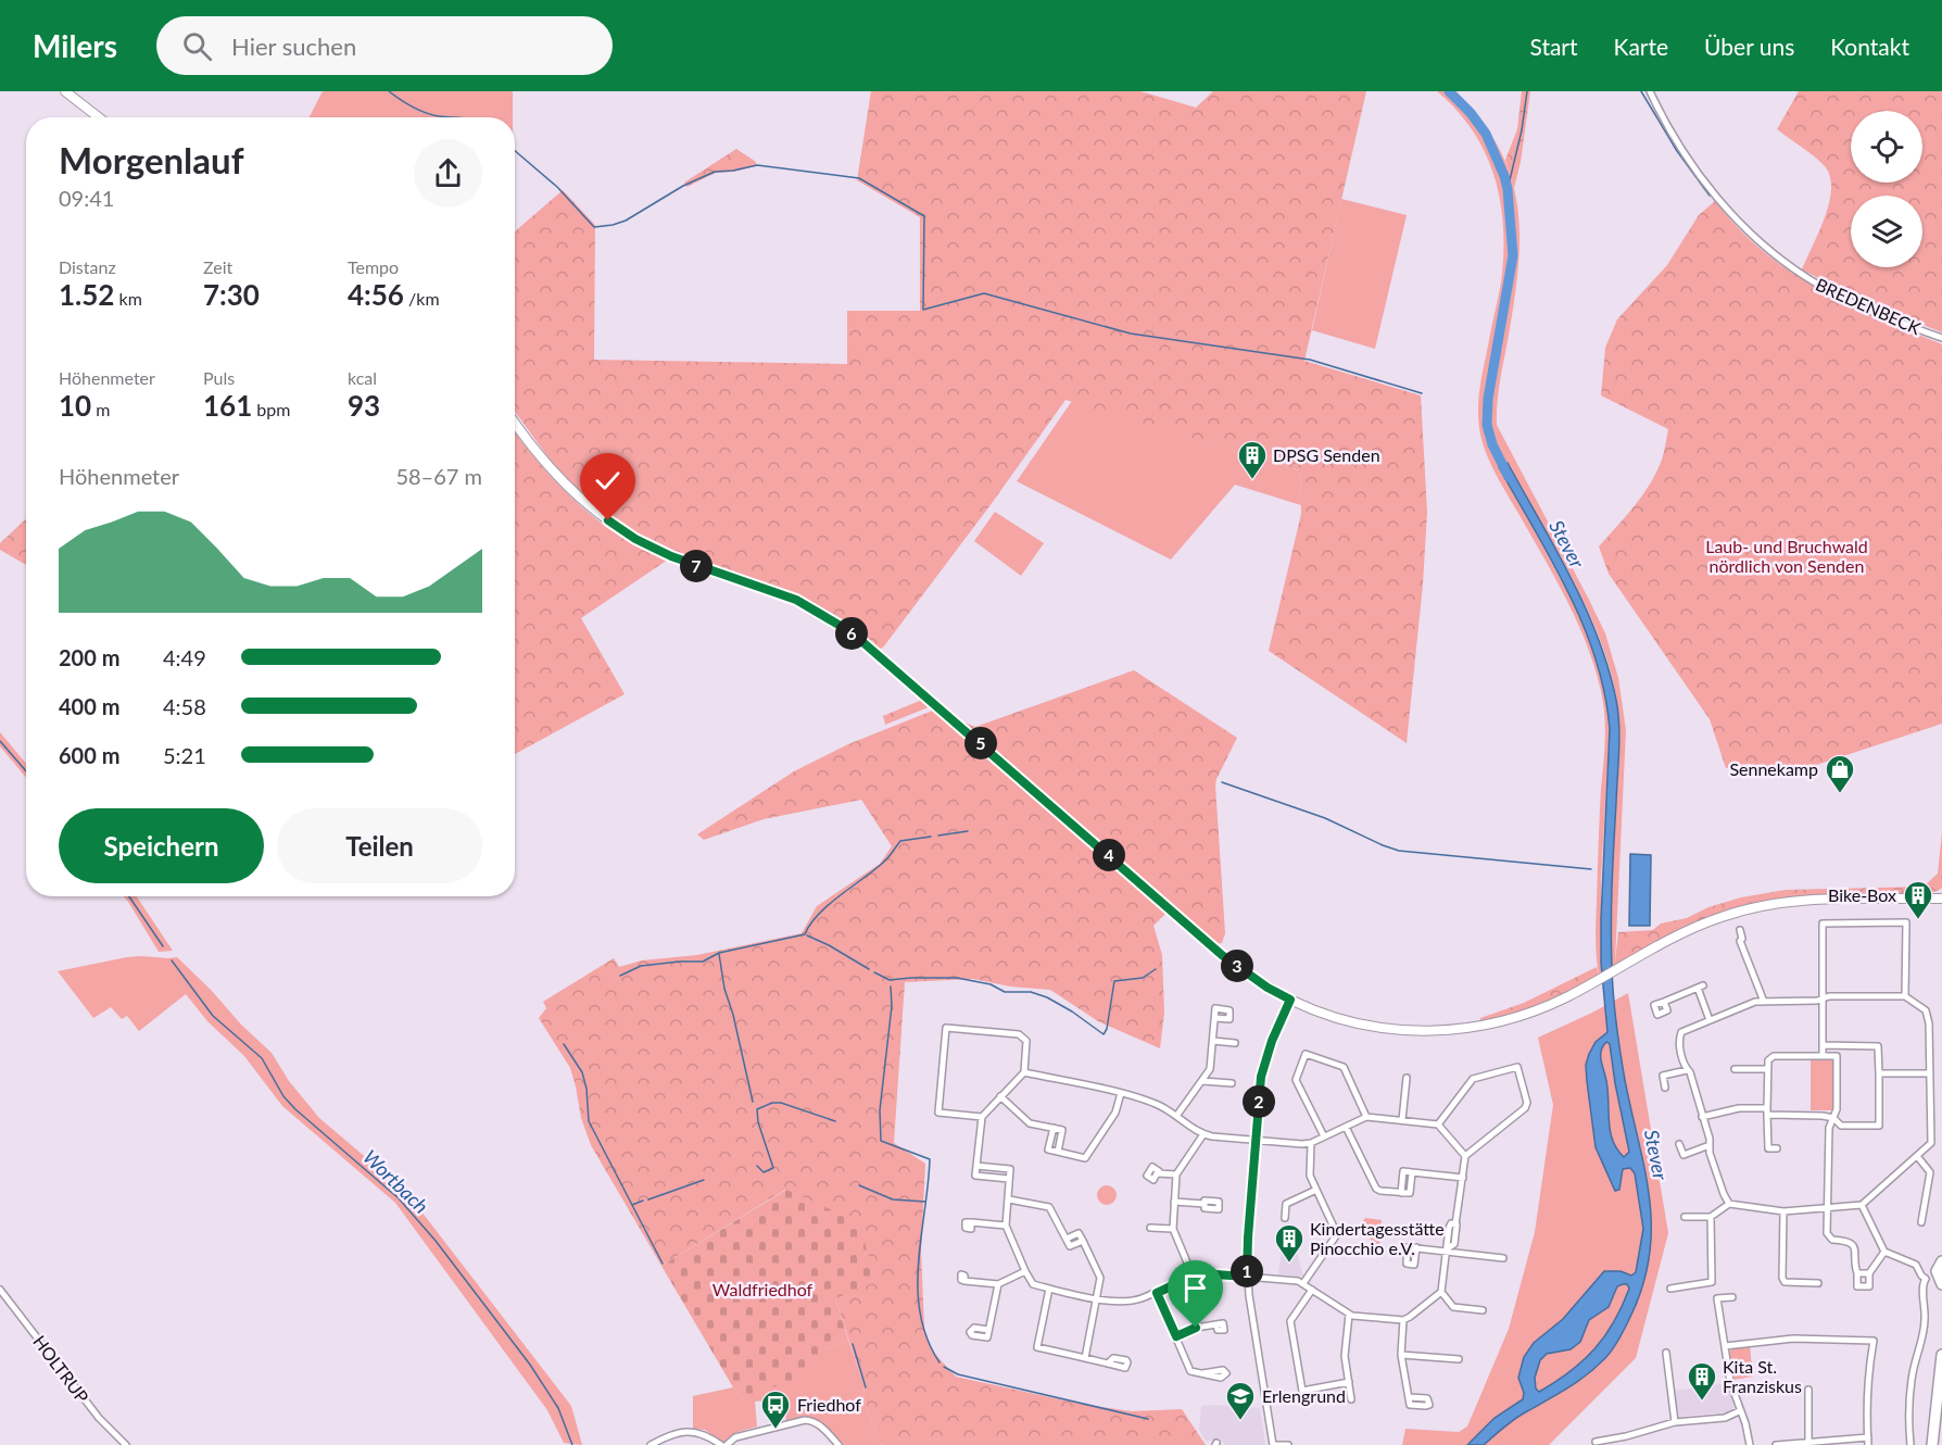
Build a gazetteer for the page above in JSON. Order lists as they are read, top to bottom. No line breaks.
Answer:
{"streets":{"street":["BREDENBECK","HOLTRUP"]},"water":["Stever","Wortbach"],"parks":["Laub- und Bruchwald nördlich von Senden","Waldfriedhof"],"places":{"building":["DPSG Senden","Bike-Box","Kindertagesstätte Pinocchio e.V.","Kita St. Franziskus"],"shop":["Sennekamp"],"school or university":["Erlengrund"],"bus stop":["Friedhof"]},"page":{"header":"Milers","search":"Hier suchen","nav":["Start","Karte","Über uns","Kontakt"],"heading":["Morgenlauf","09:41"],"stats":[["Distanz","1.52 km"],["Zeit","7:30"],["Tempo","4:56 /km"],["Höhenmeter","10 m"],["Puls","161 bpm"],["kcal","93"]],"chart":["Höhenmeter","58–67 m"],"pins":["7","6","5","4","3","2","1"],"list":[{"name":"200 m","note":"4:49"},{"name":"400 m","note":"4:58"},{"name":"600 m","note":"5:21"}],"buttons":["Speichern","Teilen"]}}
